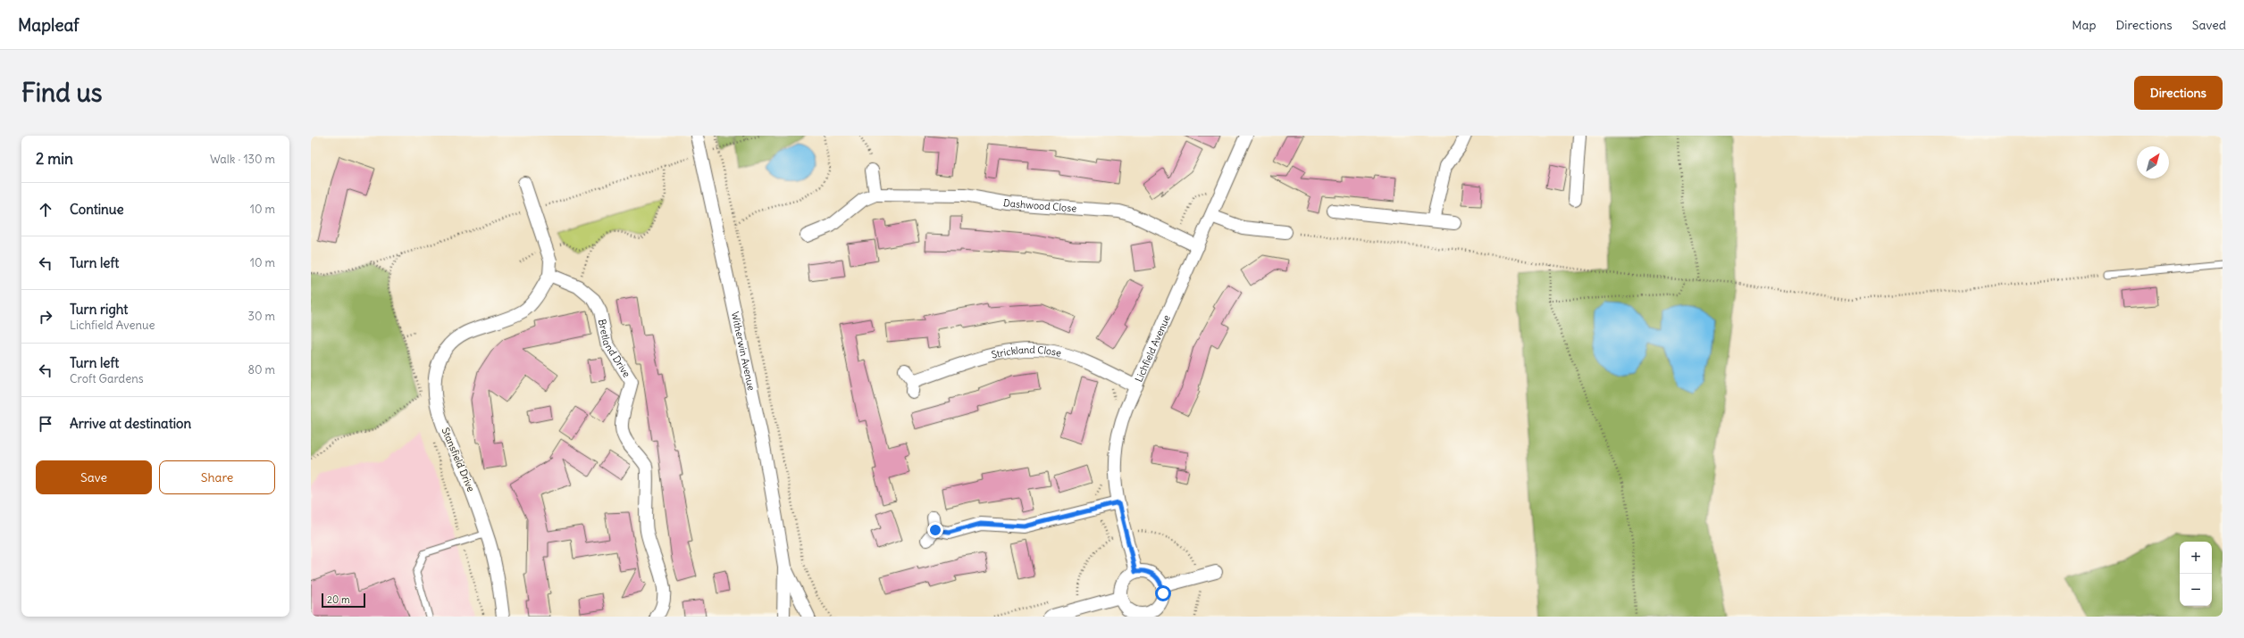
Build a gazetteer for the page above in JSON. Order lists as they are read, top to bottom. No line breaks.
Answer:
{"streets":{"street":["Dashwood Close","Bretland Drive","Lichfield Avenue","Witherwin Avenue","Strickland Close","Stansfield Drive"]},"crossings":[["Dashwood Close","Lichfield Avenue"],["Bretland Drive","Stansfield Drive"],["Lichfield Avenue","Strickland Close"]],"scale_bar":"20 m","north":"top right","page":{"header":"Mapleaf","nav":["Map","Directions","Saved"],"buttons":["Directions",["Save","Share"]],"title":"Find us","heading":["2 min","Walk · 130 m"],"list":[["Continue","10 m"],["Turn left","10 m"],["Turn right","Lichfield Avenue","30 m"],["Turn left","Croft Gardens","80 m"],"Arrive at destination"],"map_buttons":["+","−"],"scale":"20 m"}}
